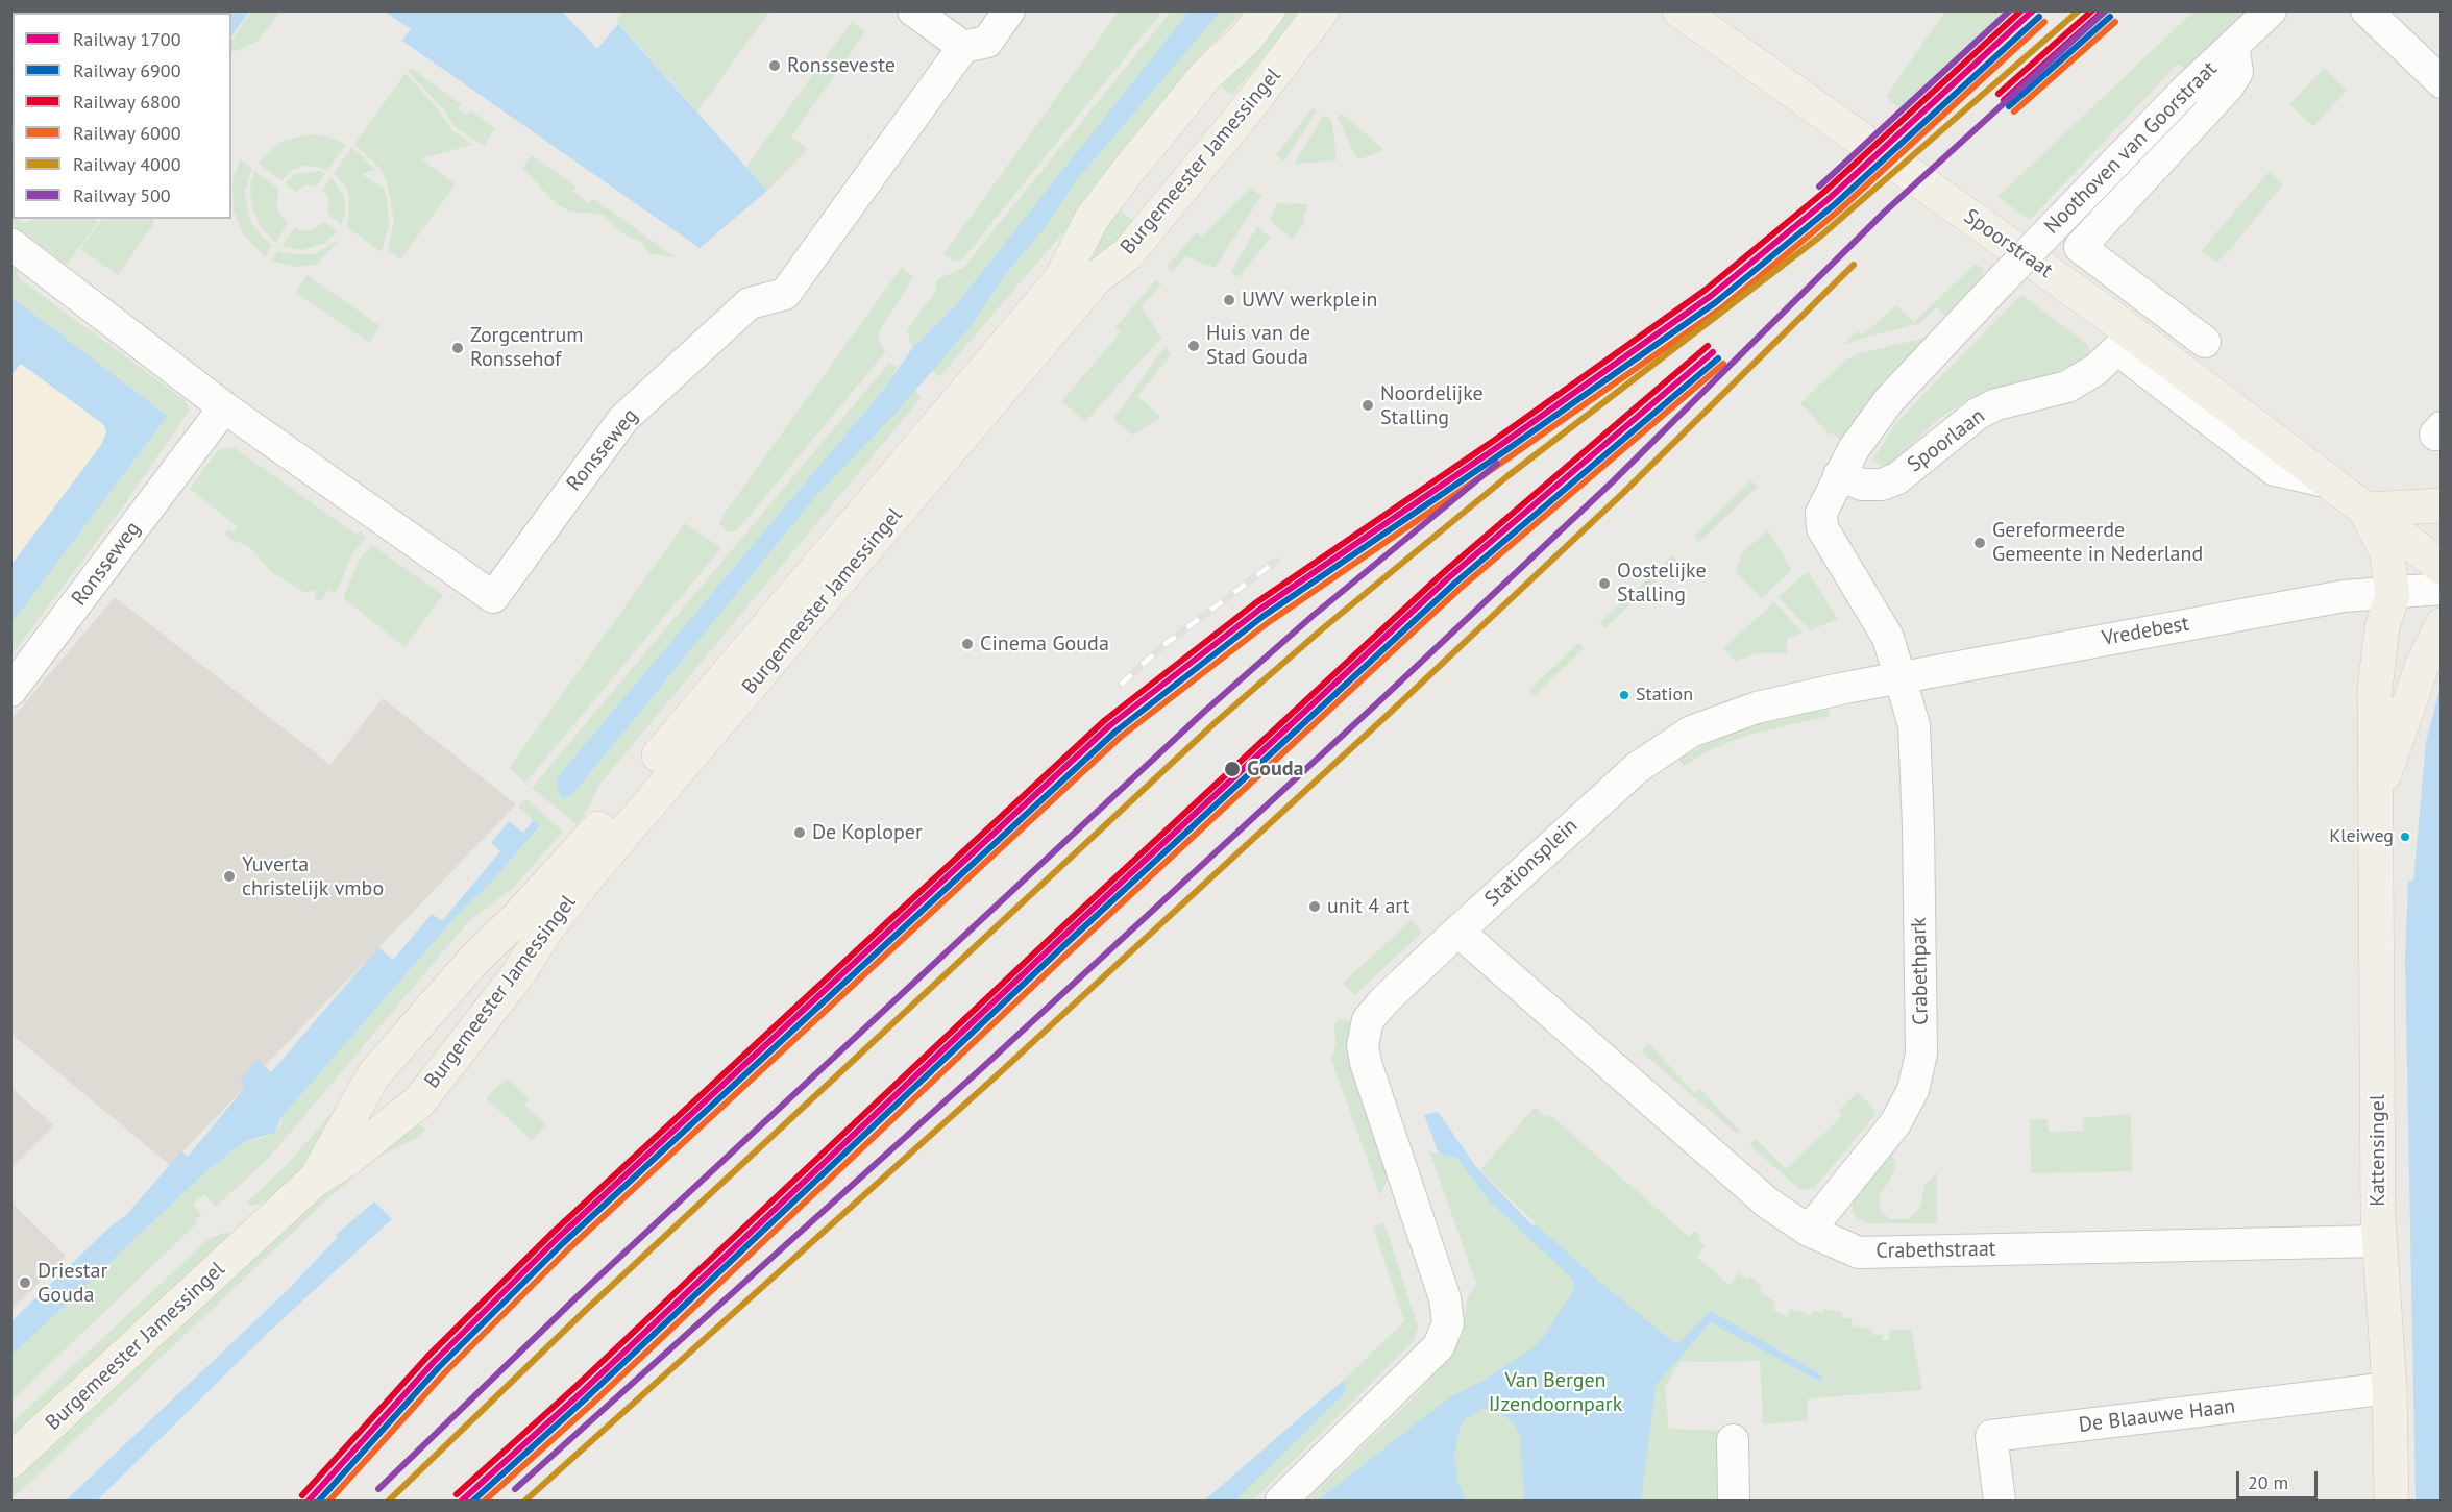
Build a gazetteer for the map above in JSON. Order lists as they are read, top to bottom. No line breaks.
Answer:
{"streets":{"main road":["Burgemeester Jamessingel","Spoorstraat","Kattensingel"],"street":["Noothoven van Goorstraat","Spoorlaan","Ronsseweg","Vredebest","Stationsplein","Crabethpark","Crabethstraat","De Blaauwe Haan"]},"crossings":[["Noothoven van Goorstraat","Spoorstraat"],["Noothoven van Goorstraat","Spoorlaan"],["Noothoven van Goorstraat","Vredebest"],["Noothoven van Goorstraat","Stationsplein"],["Noothoven van Goorstraat","Crabethpark"],["Spoorstraat","Spoorlaan"],["Vredebest","Stationsplein"],["Vredebest","Crabethpark"],["Vredebest","Kattensingel"],["Stationsplein","Crabethpark"],["Stationsplein","Crabethstraat"],["Crabethpark","Crabethstraat"],["Kattensingel","Crabethstraat"],["Kattensingel","De Blaauwe Haan"]],"parks":["Van Bergen IJzendoornpark"],"places":["Ronsseveste","UWV werkplein","Huis van de Stad Gouda","Zorgcentrum Ronssehof","Noordelijke Stalling","Gereformeerde Gemeente in Nederland","Oostelijke Stalling","Cinema Gouda","Station","Gouda","De Koploper","Kleiweg","Yuverta christelijk vmbo","unit 4 art","Driestar Gouda"],"lines":["rail line 1700","rail line 6800","rail line 4000","rail line 500","rail line 6900","rail line 6000"],"legend":["Railway 1700","Railway 6900","Railway 6800","Railway 6000","Railway 4000","Railway 500"],"scale_bar":"20 m"}
